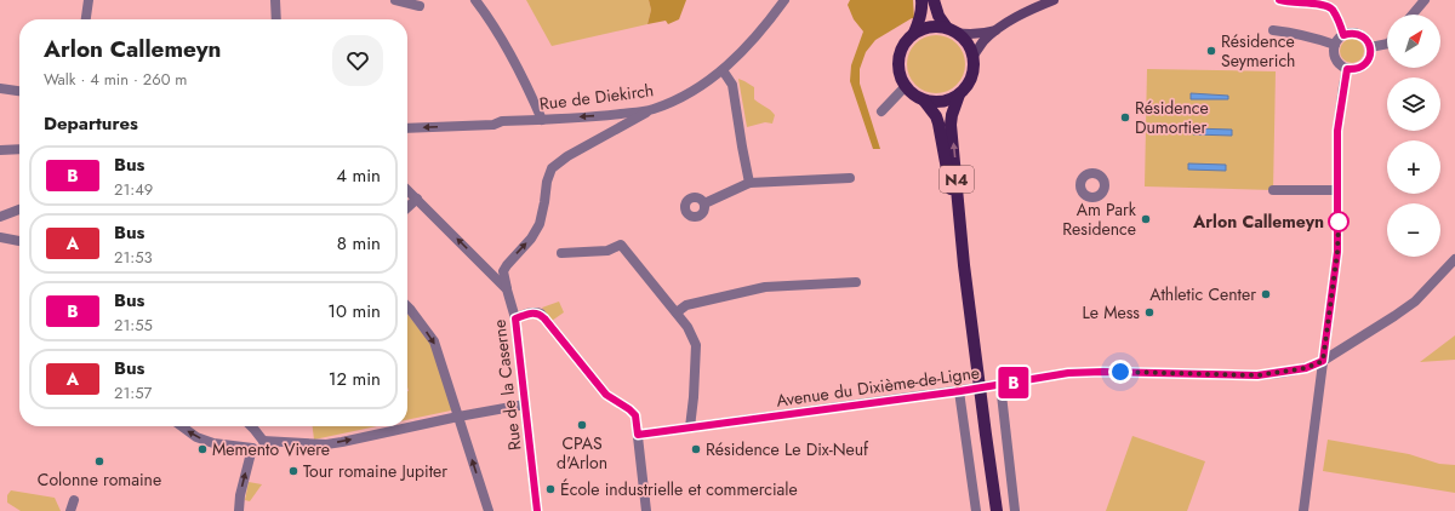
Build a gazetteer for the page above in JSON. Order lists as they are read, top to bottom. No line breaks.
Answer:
{"streets":{"main road":["N4"],"street":["Rue de Diekirch","Rue de la Caserne","Avenue du Dixième-de-Ligne"]},"one_way":["Rue de Diekirch"],"places":["Résidence Seymerich","Résidence Dumortier","Am Park Residence","Arlon Callemeyn","Athletic Center","Le Mess","CPAS d'Arlon","Memento Vivere","Résidence Le Dix-Neuf","Colonne romaine","Tour romaine Jupiter","École industrielle et commerciale"],"lines":["bus line B"],"north":"top right","page":{"on_map":"B","map_buttons":["+","−"],"heading":[["Arlon Callemeyn","Walk · 4 min · 260 m"],"Departures"],"list":[{"mark":"B","name":"Bus","note":"21:49","value":"4 min"},{"mark":"A","name":"Bus","note":"21:53","value":"8 min"},{"mark":"B","name":"Bus","note":"21:55","value":"10 min"},{"mark":"A","name":"Bus","note":"21:57","value":"12 min"}]}}
